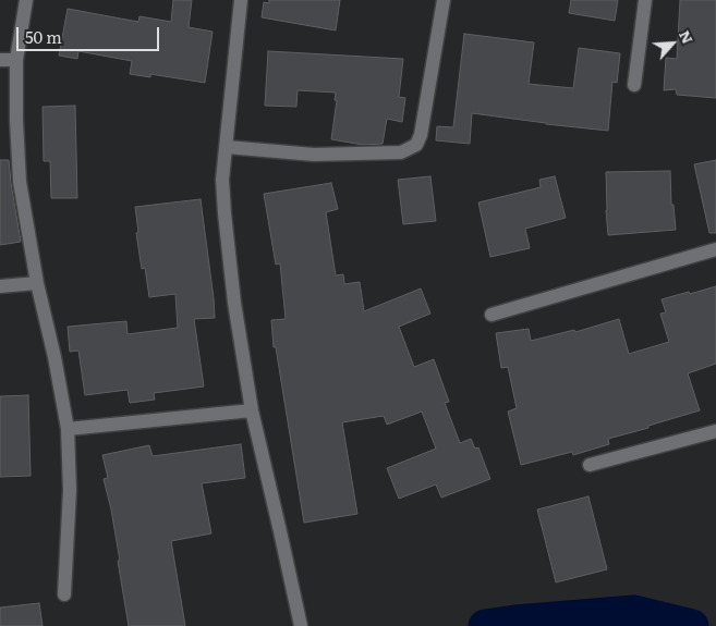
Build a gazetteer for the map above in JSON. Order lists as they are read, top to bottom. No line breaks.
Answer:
{"scale_bar":"50 m","north":"top right"}
